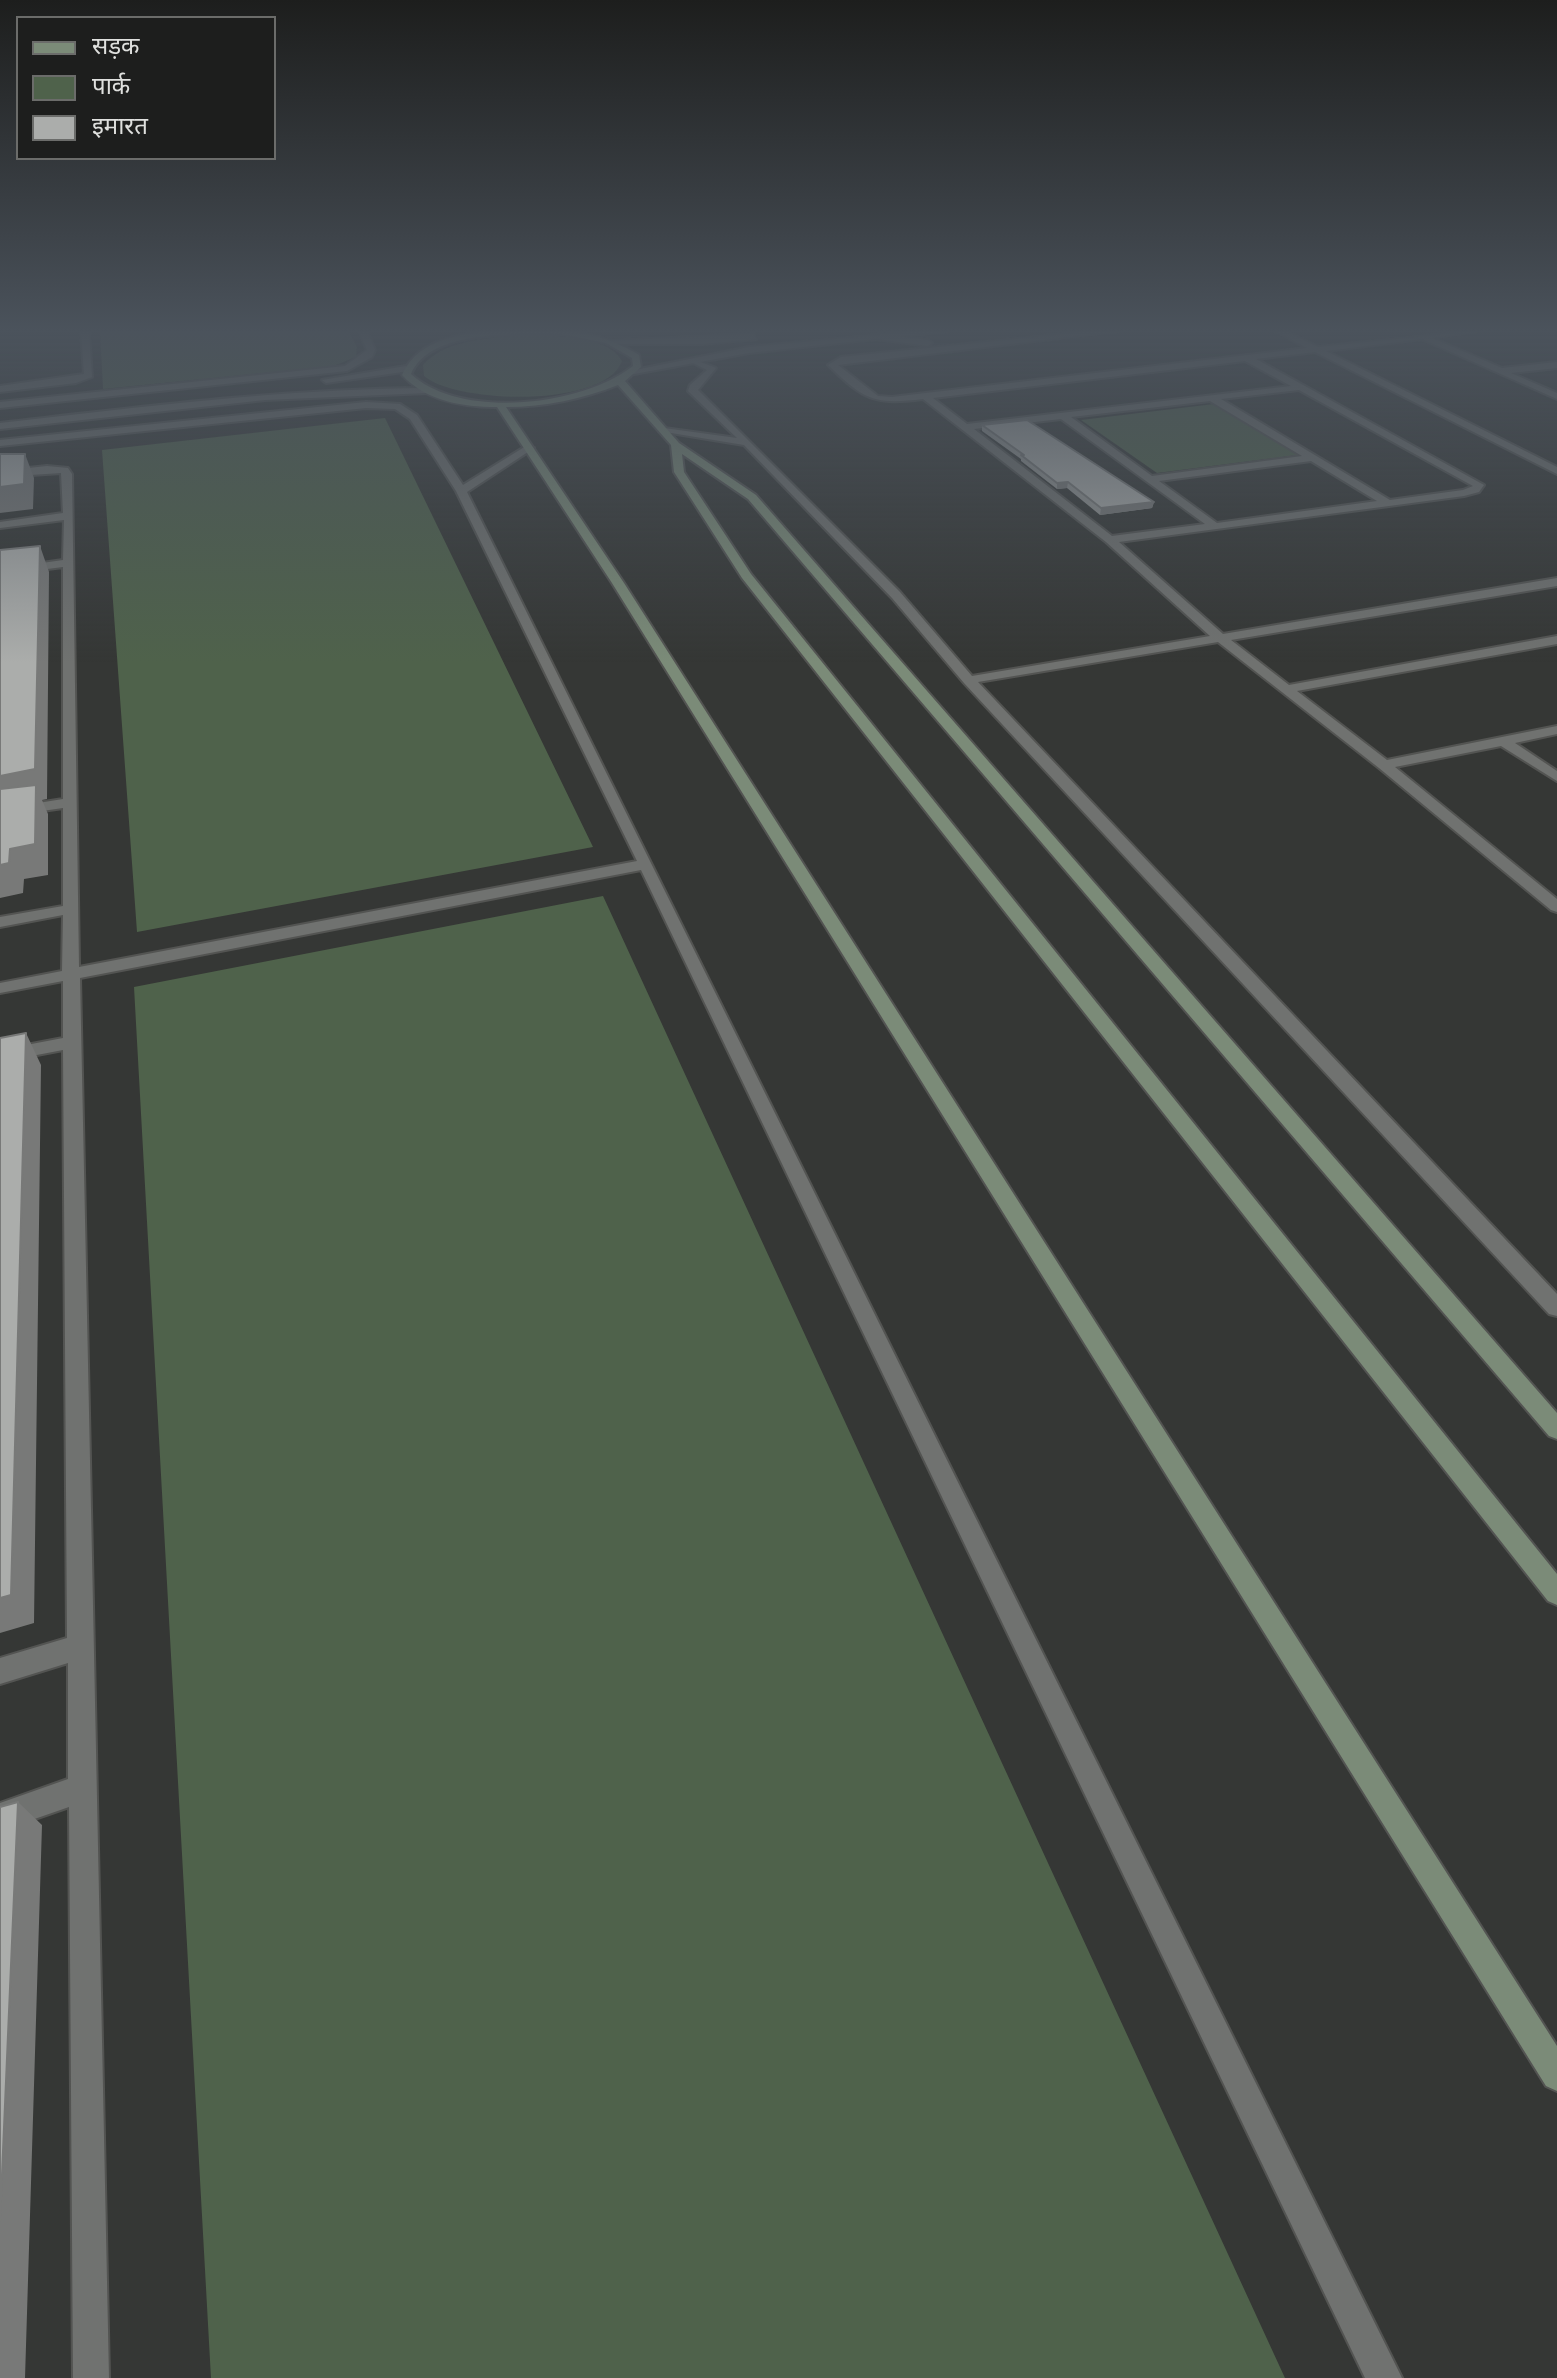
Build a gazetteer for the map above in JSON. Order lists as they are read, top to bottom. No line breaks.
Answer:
{"legend":["सड़क","पार्क","इमारत"]}
